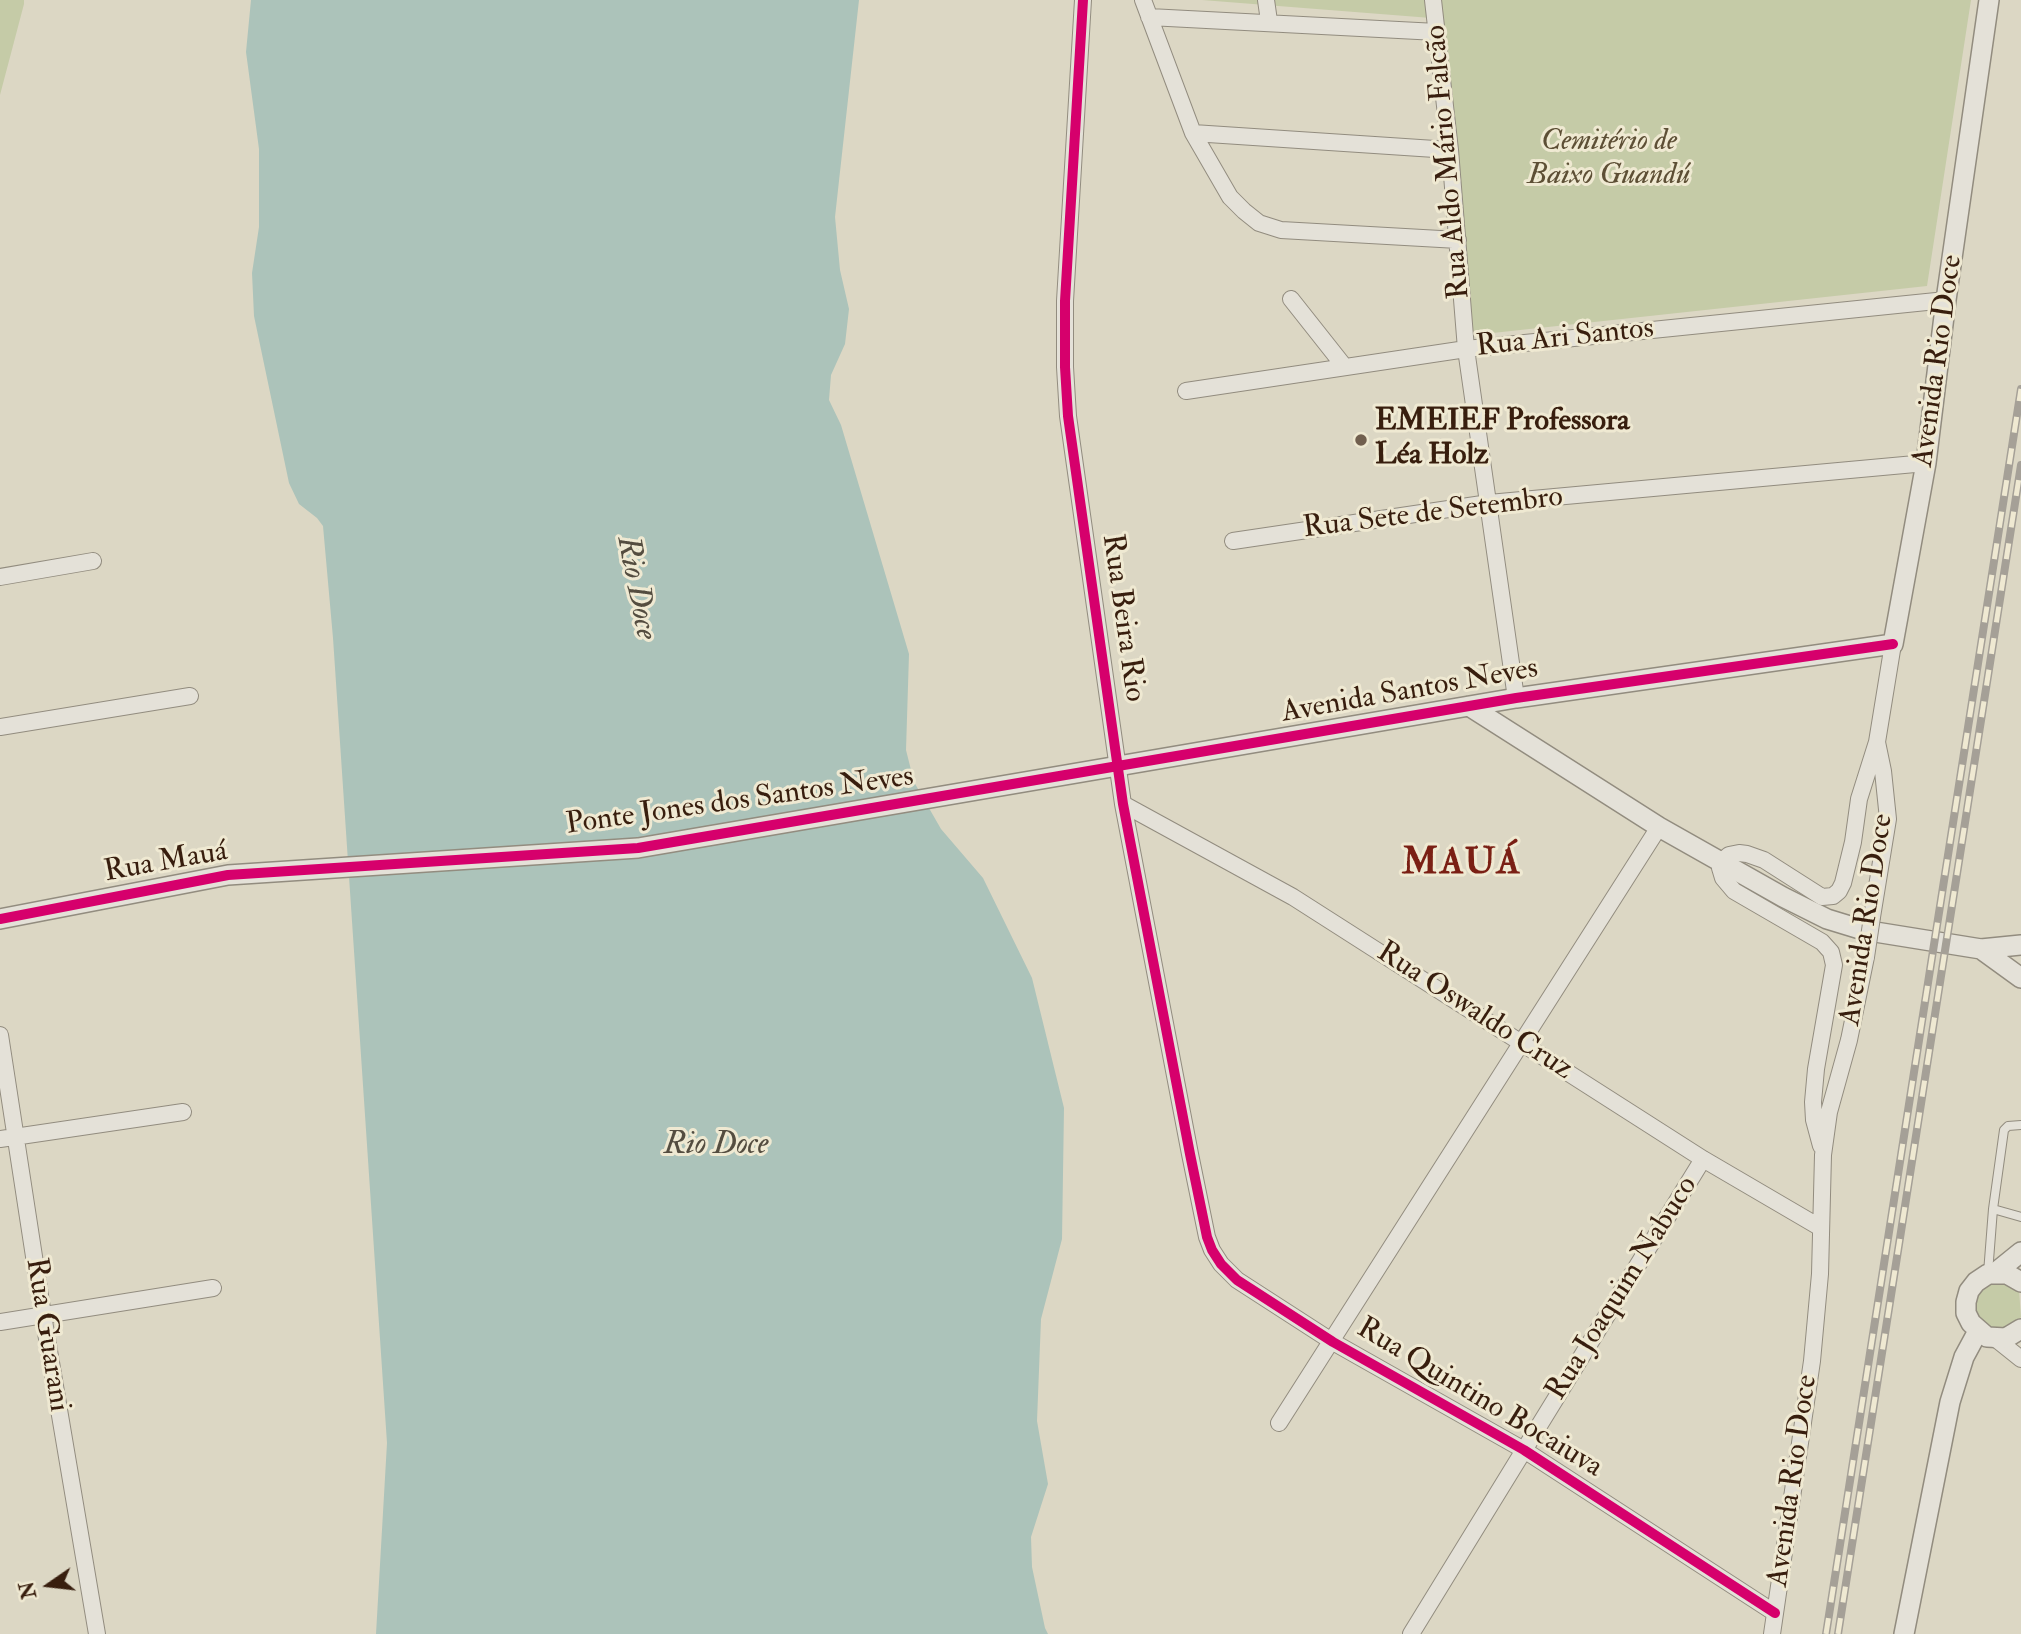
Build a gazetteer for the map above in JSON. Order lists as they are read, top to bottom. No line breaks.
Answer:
{"streets":{"street":["Rua Aldo Mário Falcão","Rua Ari Santos","Avenida Rio Doce","Rua Sete de Setembro","Rua Beira Rio","Avenida Santos Neves","Ponte Jones dos Santos Neves","Rua Mauá","Rua Oswaldo Cruz","Rua Joaquim Nabuco","Rua Guarani","Rua Quintino Bocaiuva"]},"crossings":[["Rua Aldo Mário Falcão","Rua Ari Santos"],["Rua Aldo Mário Falcão","Rua Sete de Setembro"],["Rua Aldo Mário Falcão","Avenida Santos Neves"],["Rua Ari Santos","Avenida Rio Doce"],["Avenida Rio Doce","Rua Sete de Setembro"],["Avenida Rio Doce","Avenida Santos Neves"],["Avenida Rio Doce","Rua Oswaldo Cruz"],["Avenida Rio Doce","Rua Quintino Bocaiuva"],["Rua Beira Rio","Avenida Santos Neves"],["Rua Beira Rio","Rua Oswaldo Cruz"],["Rua Beira Rio","Rua Quintino Bocaiuva"],["Avenida Santos Neves","Ponte Jones dos Santos Neves"],["Ponte Jones dos Santos Neves","Rua Mauá"],["Rua Oswaldo Cruz","Rua Joaquim Nabuco"],["Rua Joaquim Nabuco","Rua Quintino Bocaiuva"]],"districts":["MAUÁ"],"water":["Rio Doce"],"parks":["Cemitério de Baixo Guandú"],"places":["EMEIEF Professora Léa Holz"],"north":"left"}
